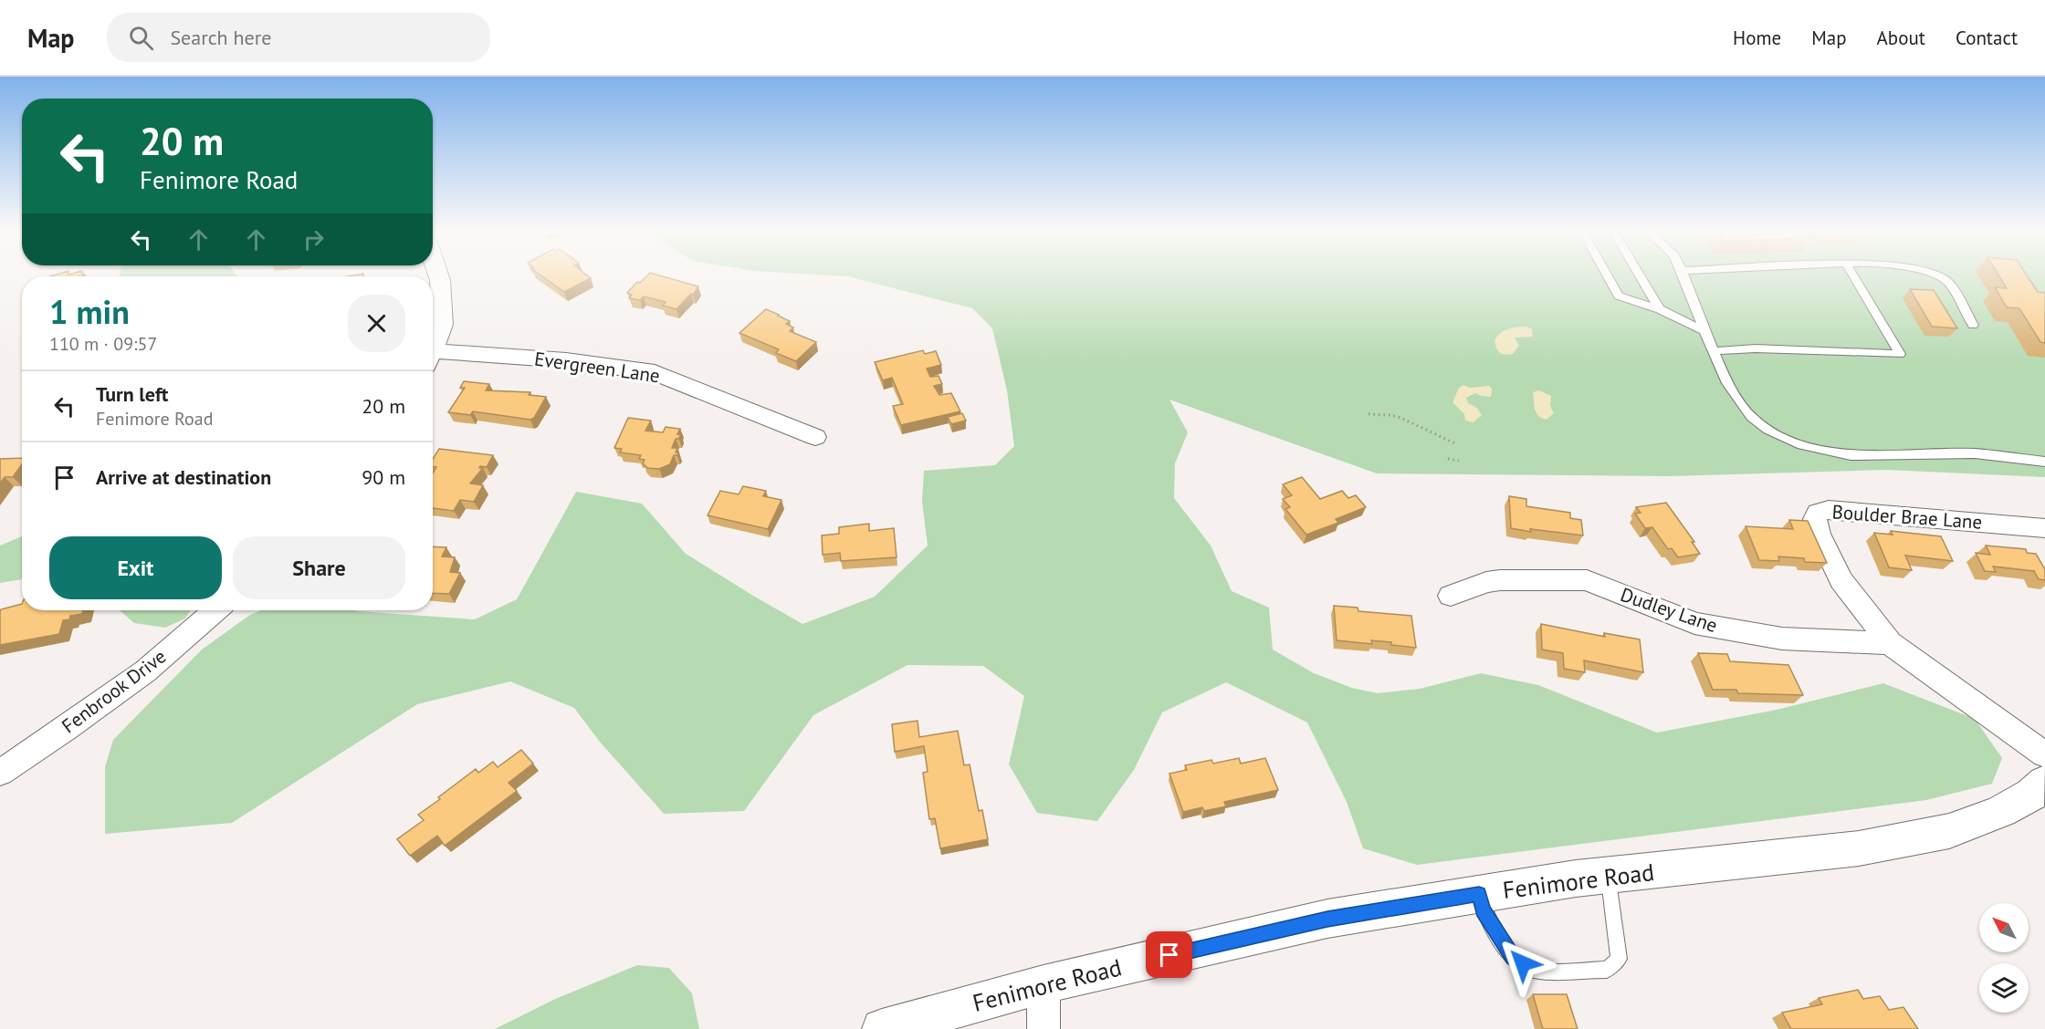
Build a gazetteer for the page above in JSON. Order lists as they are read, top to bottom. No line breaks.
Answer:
{"streets":{"street":["Evergreen Lane","Boulder Brae Lane","Dudley Lane","Fenbrook Drive","Fenimore Road"]},"crossings":[["Boulder Brae Lane","Dudley Lane"]],"north":"top left","page":{"header":"Map","search":"Search here","nav":["Home","Map","About","Contact"],"turn":["20 m","Fenimore Road"],"heading":["1 min","110 m · 09:57"],"list":[{"name":"Turn left","note":"Fenimore Road","value":"20 m"},{"name":"Arrive at destination","value":"90 m"}],"buttons":["Exit","Share"]}}
